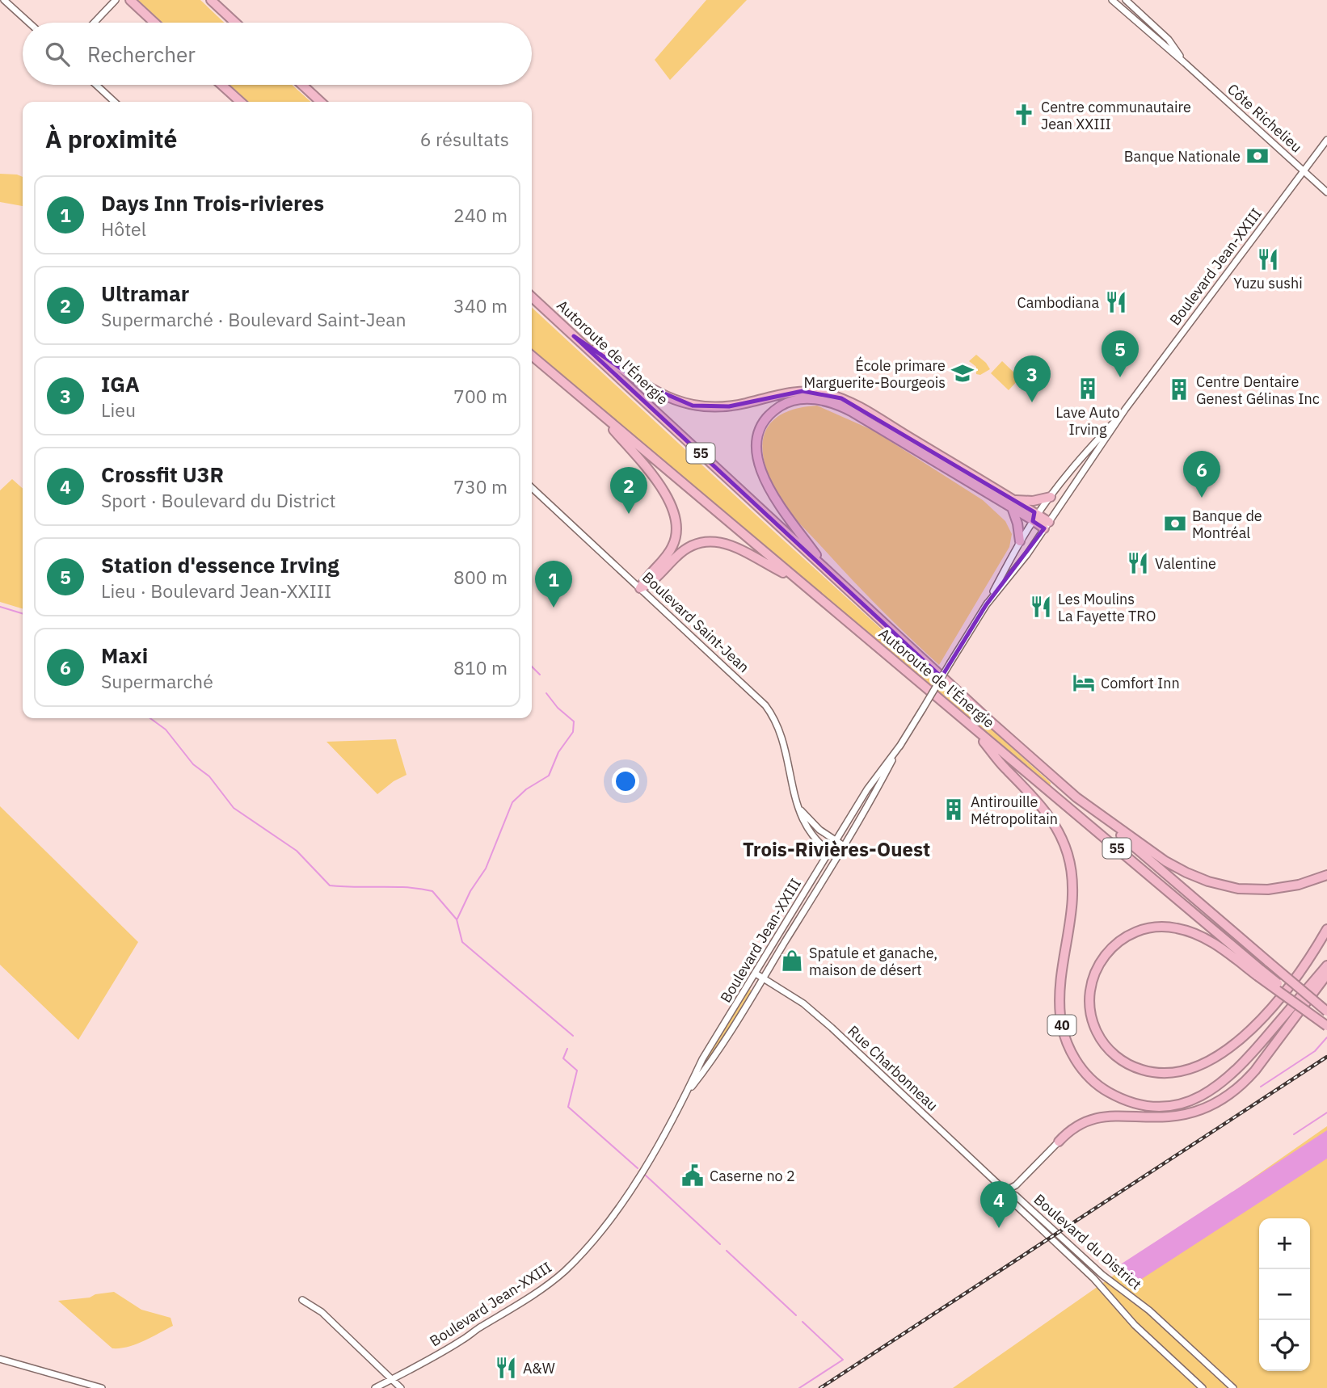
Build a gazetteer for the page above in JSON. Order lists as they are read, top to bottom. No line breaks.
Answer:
{"streets":{"highway":["Autoroute de l'Énergie","55","40"],"street":["Côte Richelieu","Boulevard Jean-XXIII","Boulevard Saint-Jean","Rue Charbonneau","Boulevard du District"]},"crossings":[["Côte Richelieu","Boulevard Jean-XXIII"],["Boulevard Jean-XXIII","Boulevard Saint-Jean"],["Boulevard Jean-XXIII","Rue Charbonneau"],["Autoroute de l'Énergie","55"],["Autoroute de l'Énergie","40"],["Rue Charbonneau","Boulevard du District"]],"districts":["Trois-Rivières-Ouest"],"places":{"church":["Centre communautaire Jean XXIII"],"bank":["Banque Nationale","Banque de Montréal"],"restaurant":["Yuzu sushi","Cambodiana","Valentine","Les Moulins La Fayette TRO","A&W"],"school or university":["École primare Marguerite-Bourgeois"],"building":["Lave Auto Irving","Centre Dentaire Genest Gélinas Inc","Antirouille Métropolitain"],"hotel":["Comfort Inn"],"shop":["Spatule et ganache, maison de désert"],"public building":["Caserne no 2"]},"page":{"search":"Rechercher","heading":["À proximité","6 résultats"],"list":[{"mark":"1","name":"Days Inn Trois-rivieres","note":"Hôtel","value":"240 m"},{"mark":"2","name":"Ultramar","note":"Supermarché · Boulevard Saint-Jean","value":"340 m"},{"mark":"3","name":"IGA","note":"Lieu","value":"700 m"},{"mark":"4","name":"Crossfit U3R","note":"Sport · Boulevard du District","value":"730 m"},{"mark":"5","name":"Station d'essence Irving","note":"Lieu · Boulevard Jean-XXIII","value":"800 m"},{"mark":"6","name":"Maxi","note":"Supermarché","value":"810 m"}],"pins":["5","3","6","2","1","4"],"map_buttons":["+","−"]}}
